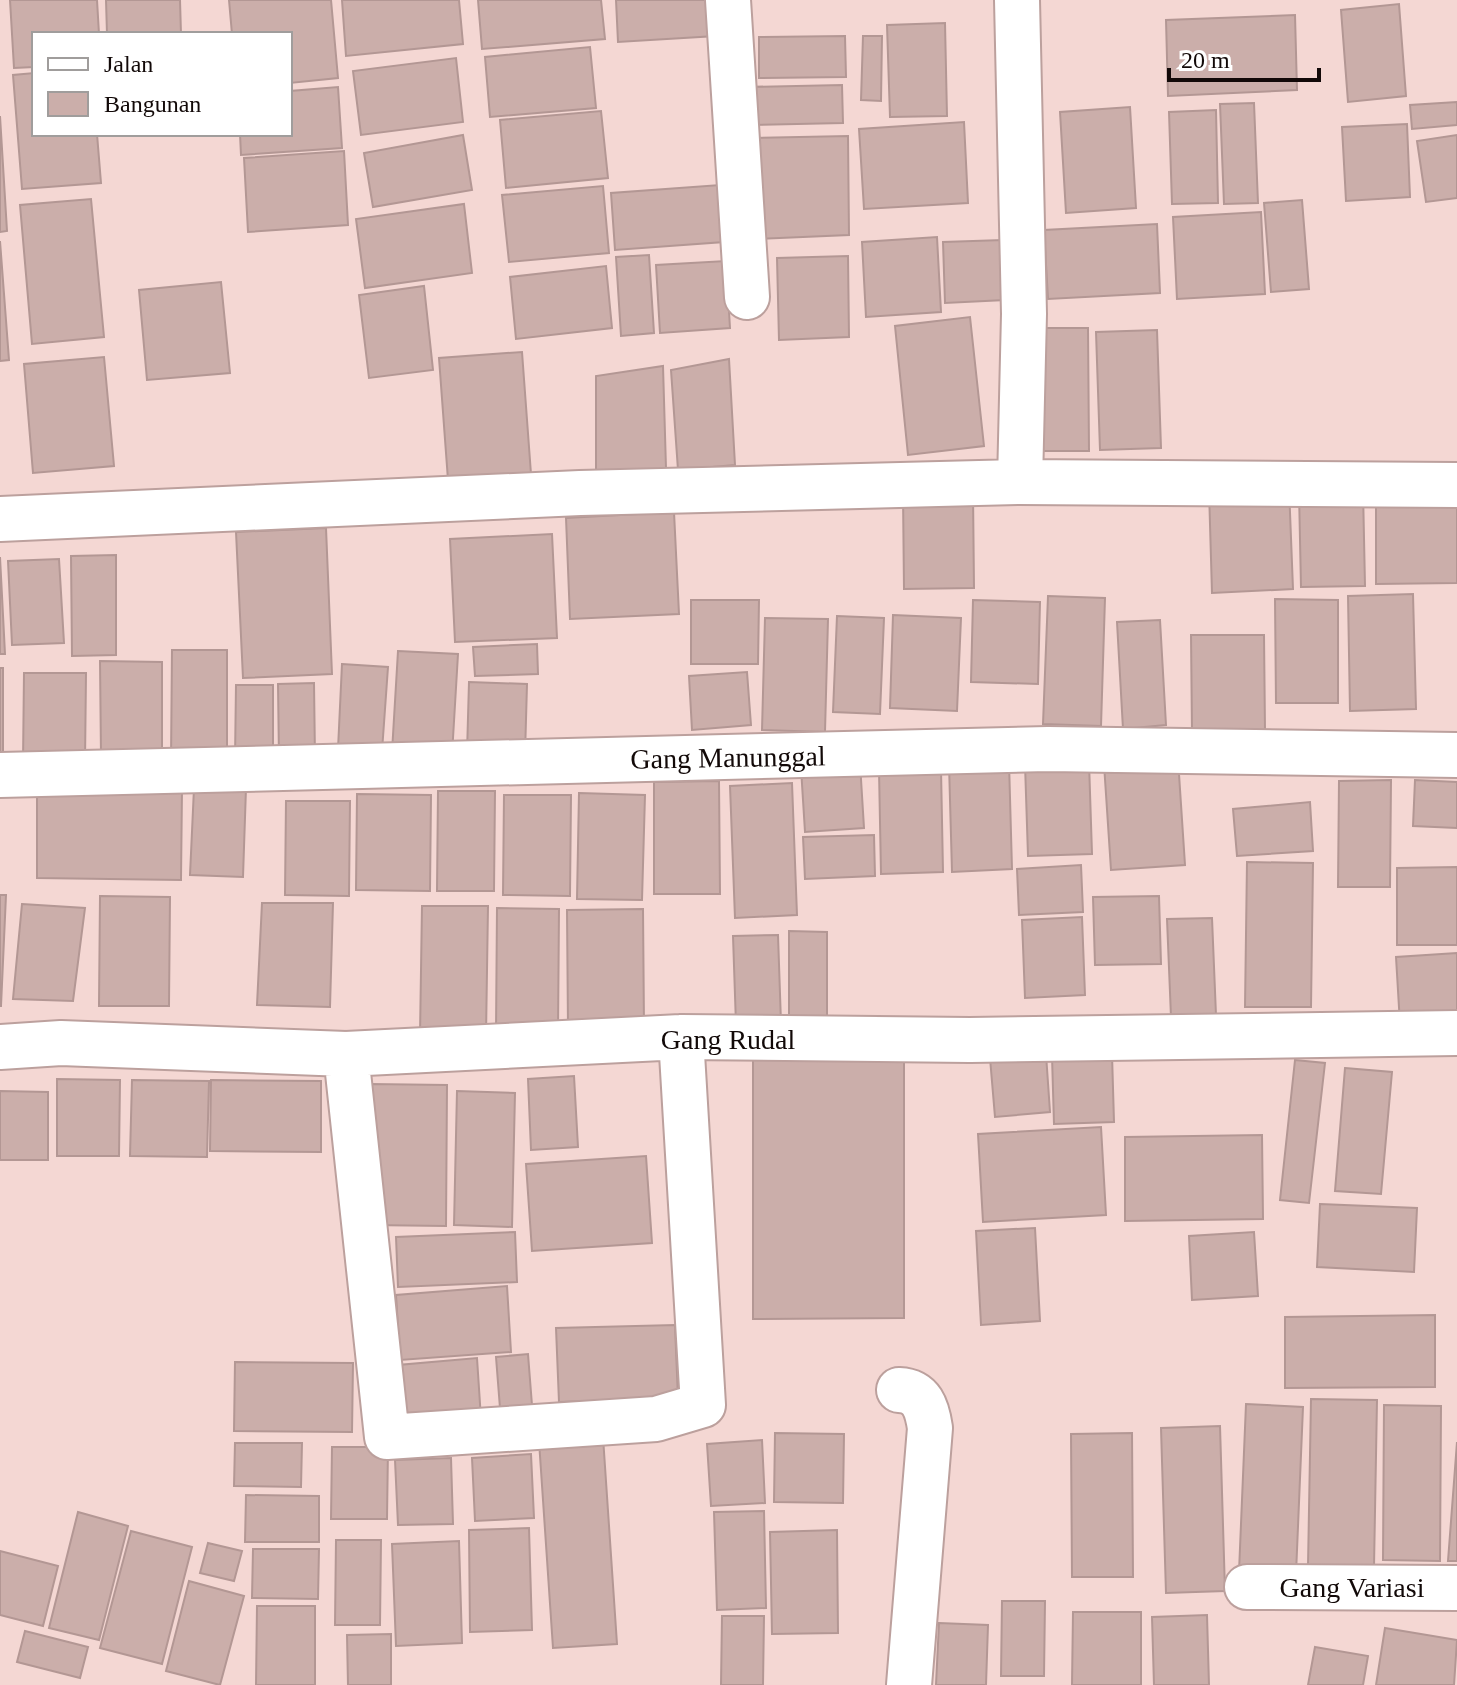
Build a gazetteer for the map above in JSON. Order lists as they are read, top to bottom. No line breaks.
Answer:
{"streets":{"street":["Gang Manunggal","Gang Rudal","Gang Variasi"]},"legend":["Jalan","Bangunan"],"scale_bar":"20 m"}
